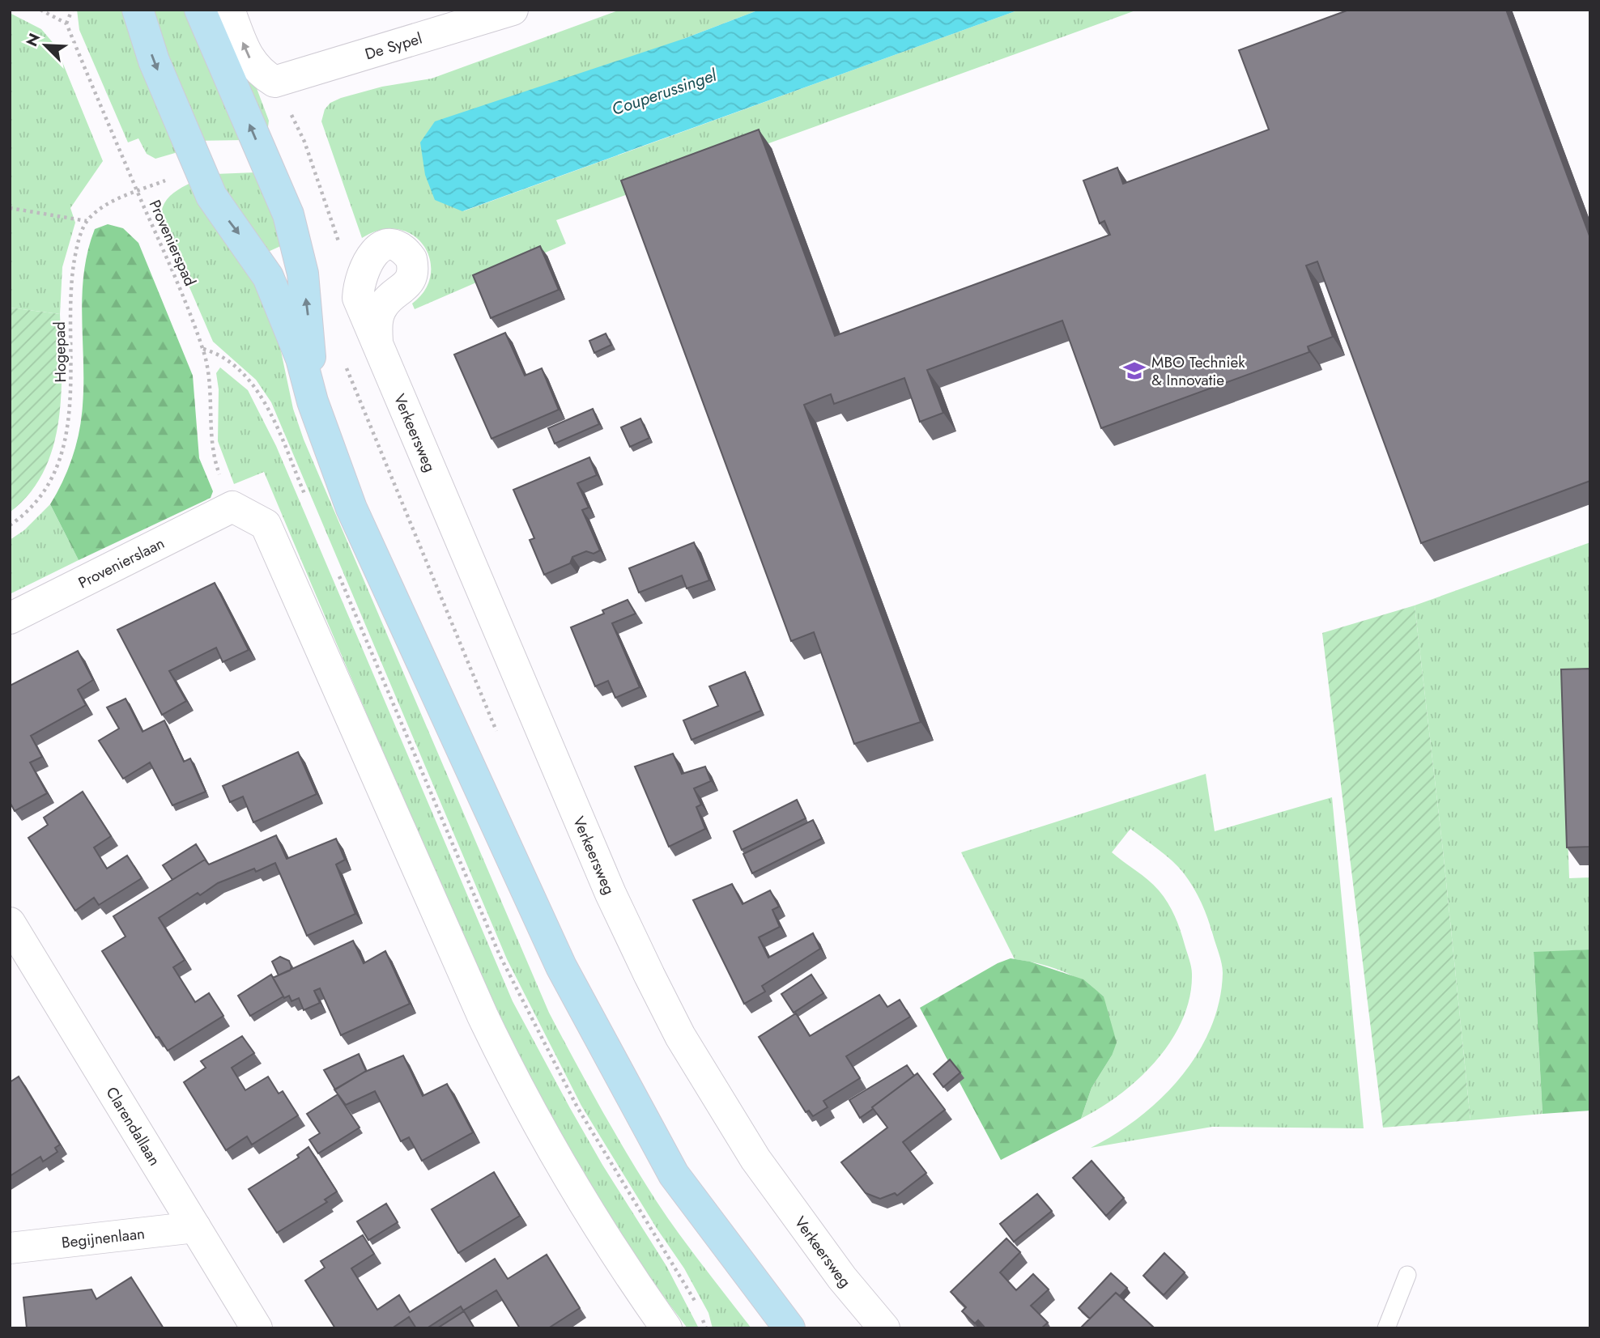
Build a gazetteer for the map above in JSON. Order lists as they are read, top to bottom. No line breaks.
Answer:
{"streets":{"street":["De Sypel","Verkeersweg","Provenierslaan","Clarendallaan","Begijnenlaan"],"path":["Provenierspad","Hogepad"]},"crossings":[["Provenierspad","Provenierslaan"],["Clarendallaan","Begijnenlaan"]],"one_way":["De Sypel"],"water":["Couperussingel"],"places":{"school or university":["MBO Techniek & Innovatie"]},"north":"top left"}
